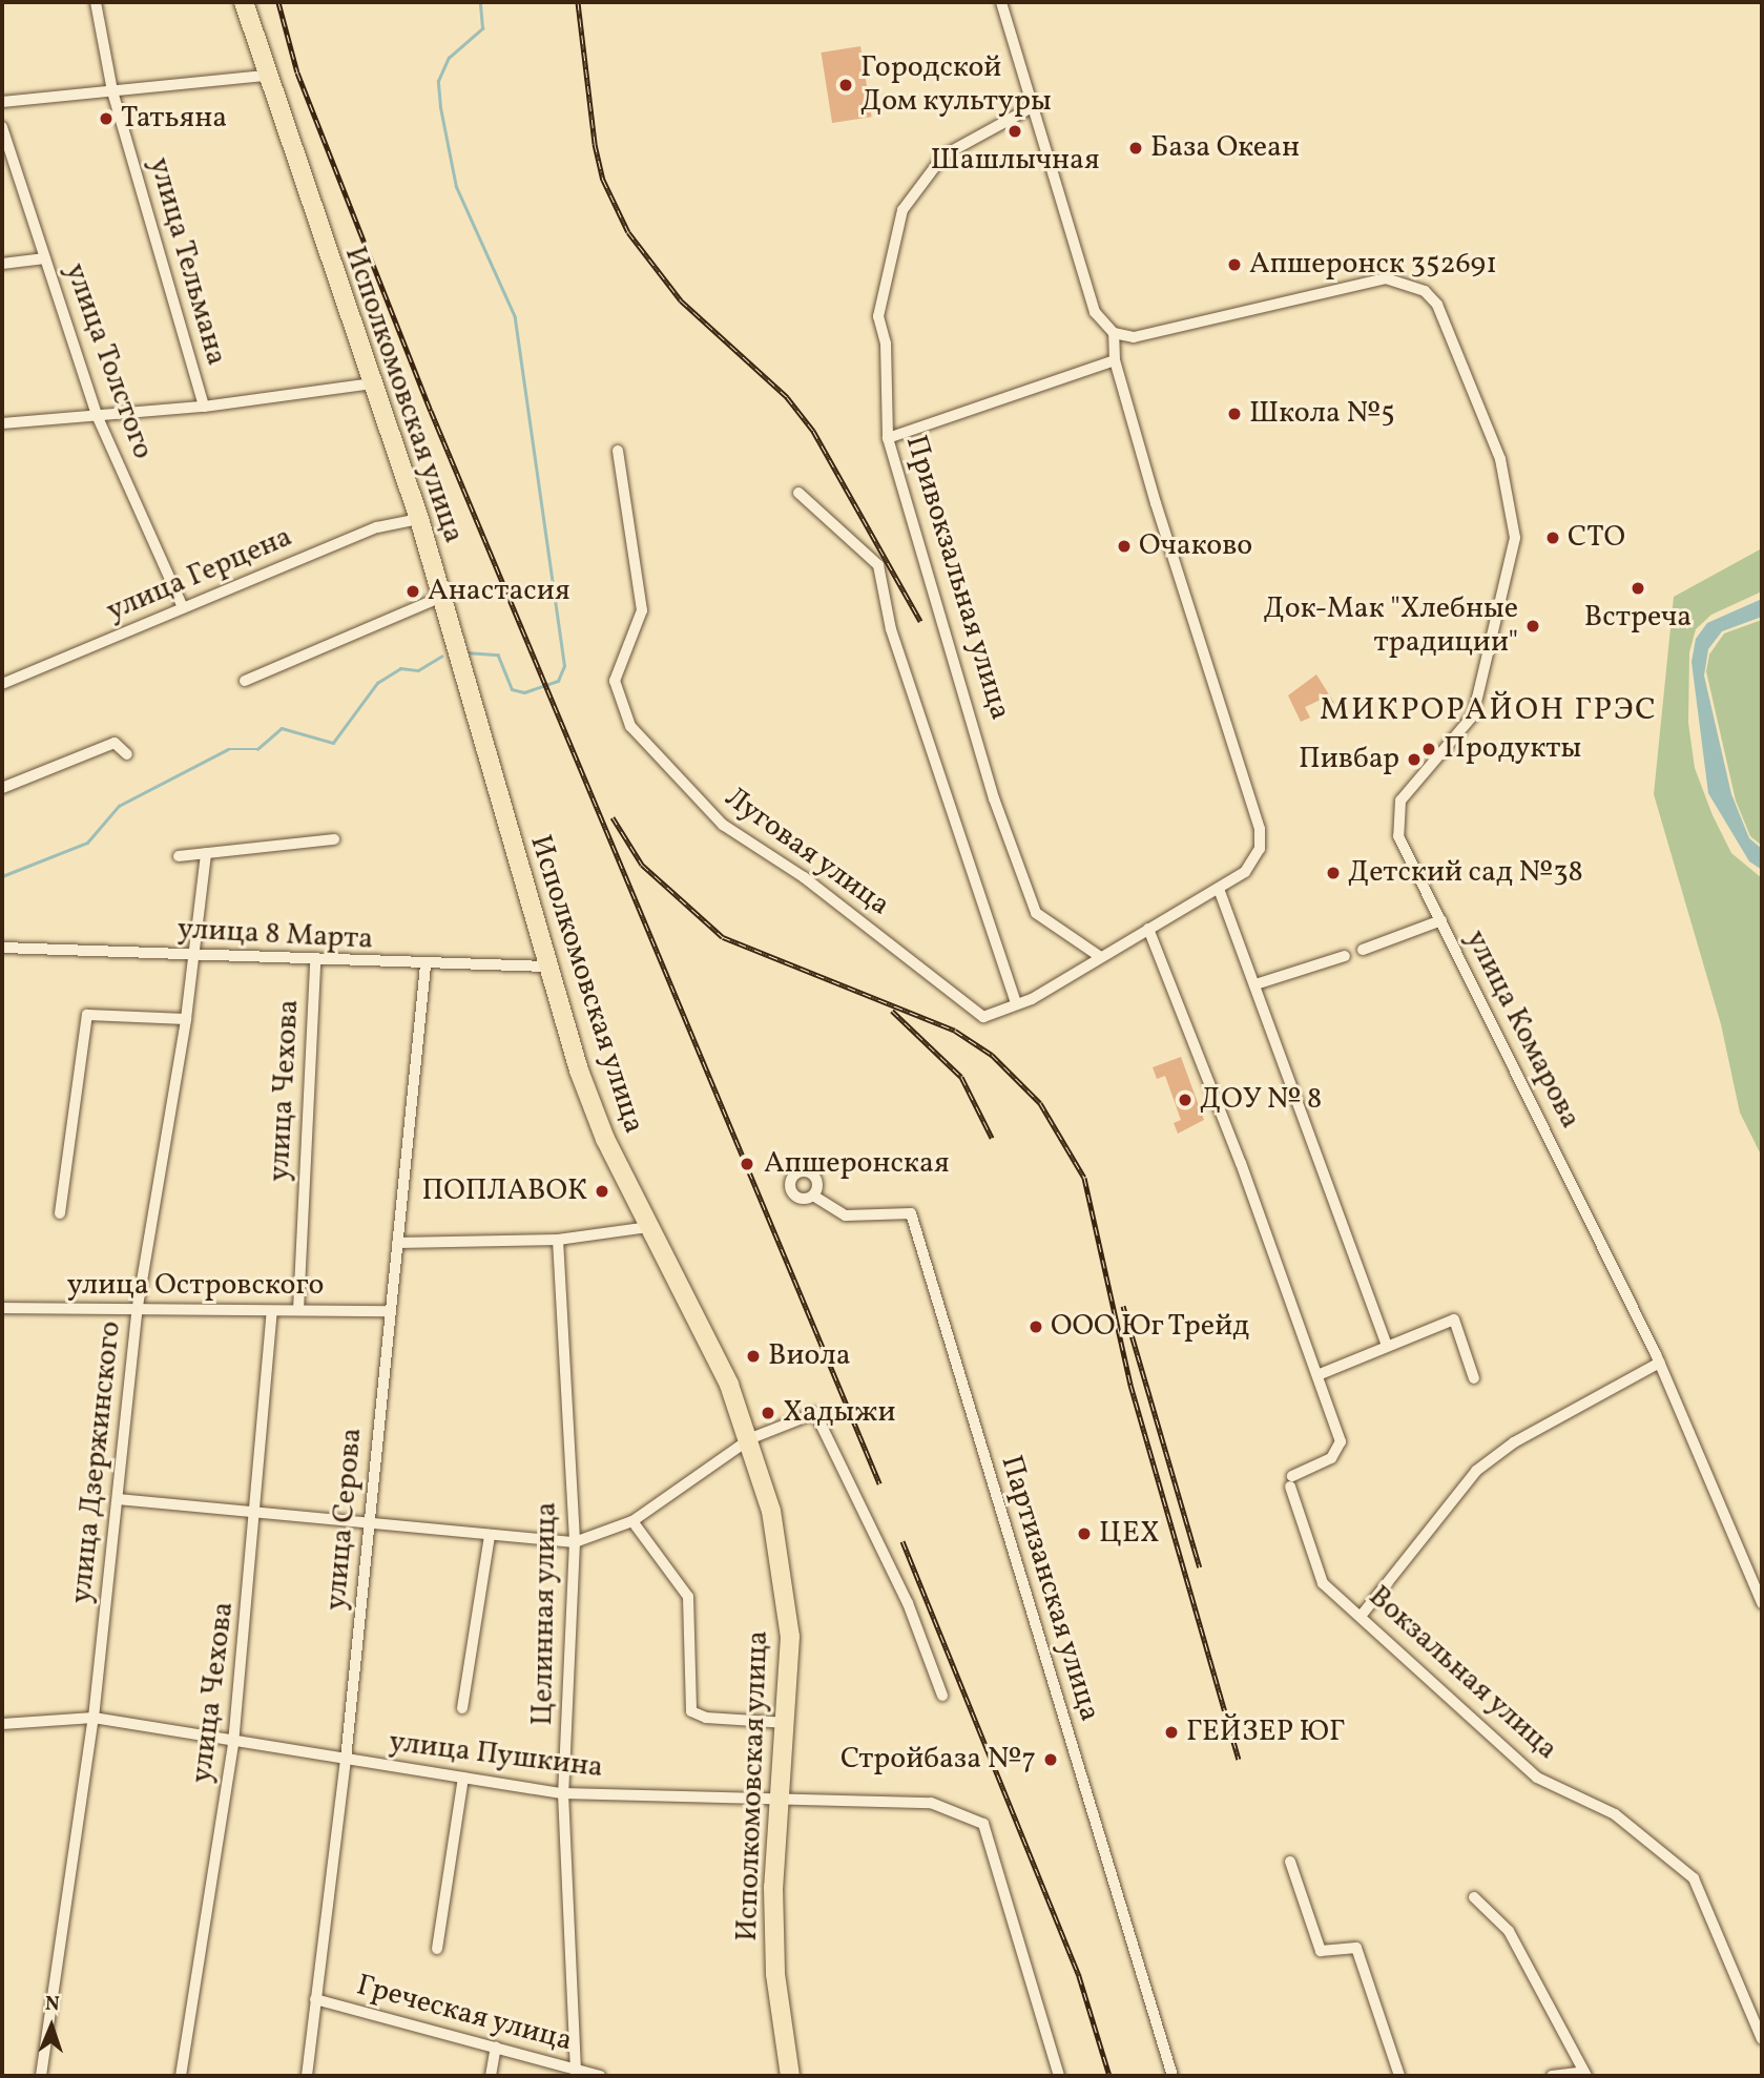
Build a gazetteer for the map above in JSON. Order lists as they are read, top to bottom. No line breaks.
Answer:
{"streets":{"main road":["Исполкомовская улица"],"street":["улица Тельмана","улица Толстого","улица Герцена","Привокзальная улица","Луговая улица","улица 8 Марта","улица Комарова","улица Чехова","улица Островского","улица Дзержинского","улица Серова","Партизанская улица","Целинная улица","Вокзальная улица","улица Пушкина","Греческая улица"]},"crossings":[["улица Толстого","улица Герцена"],["Исполкомовская улица","улица Герцена"],["Исполкомовская улица","улица 8 Марта"],["Исполкомовская улица","улица Пушкина"],["улица 8 Марта","улица Чехова"],["улица 8 Марта","улица Дзержинского"],["улица 8 Марта","улица Серова"],["улица Чехова","улица Островского"],["улица Чехова","улица Пушкина"],["улица Островского","улица Дзержинского"],["улица Островского","улица Серова"],["улица Дзержинского","улица Пушкина"],["улица Серова","улица Пушкина"],["улица Серова","Греческая улица"],["Целинная улица","улица Пушкина"],["Целинная улица","Греческая улица"]],"districts":["МИКРОРАЙОН ГРЭС"],"places":["Городской Дом культуры","Татьяна","Шашлычная","База Океан","Апшеронск 352691","Школа №5","СТО","Очаково","Встреча","Анастасия","Док-Мак \"Хлебные традиции\"","Продукты","Пивбар","Детский сад №38","ДОУ № 8","Апшеронская","ПОПЛАВОК","ООО Юг Трейд","Виола","Хадыжи","ЦЕХ","ГЕЙЗЕР ЮГ","Стройбаза №7"],"north":"top"}
